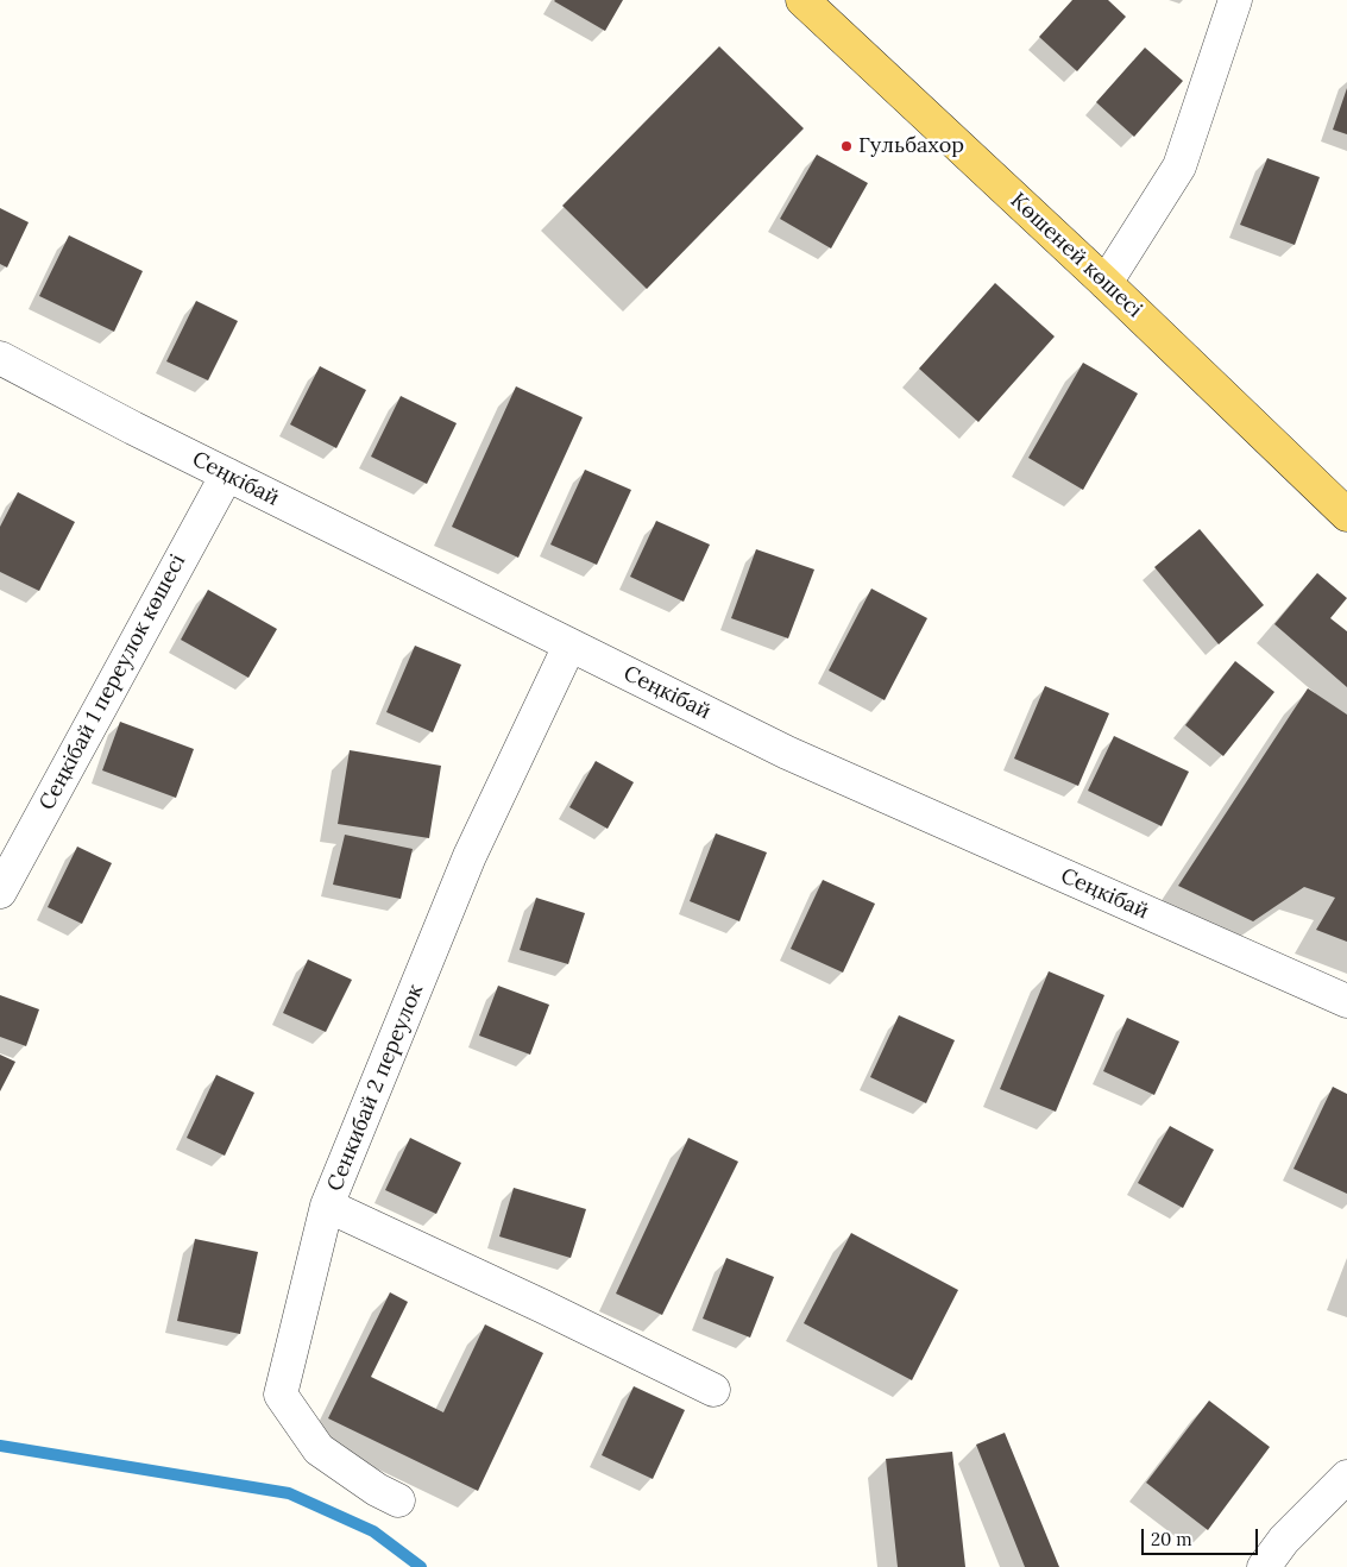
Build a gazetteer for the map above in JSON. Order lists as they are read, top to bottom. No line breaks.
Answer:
{"streets":{"main road":["Көшеней көшесі"],"street":["Сеңкібай","Сеңкібай 1 переулок көшесі","Сенкибай 2 переулок"]},"crossings":[["Сеңкібай","Сеңкібай 1 переулок көшесі"],["Сеңкібай","Сенкибай 2 переулок"]],"places":["Гульбахор"],"scale_bar":"20 m"}
